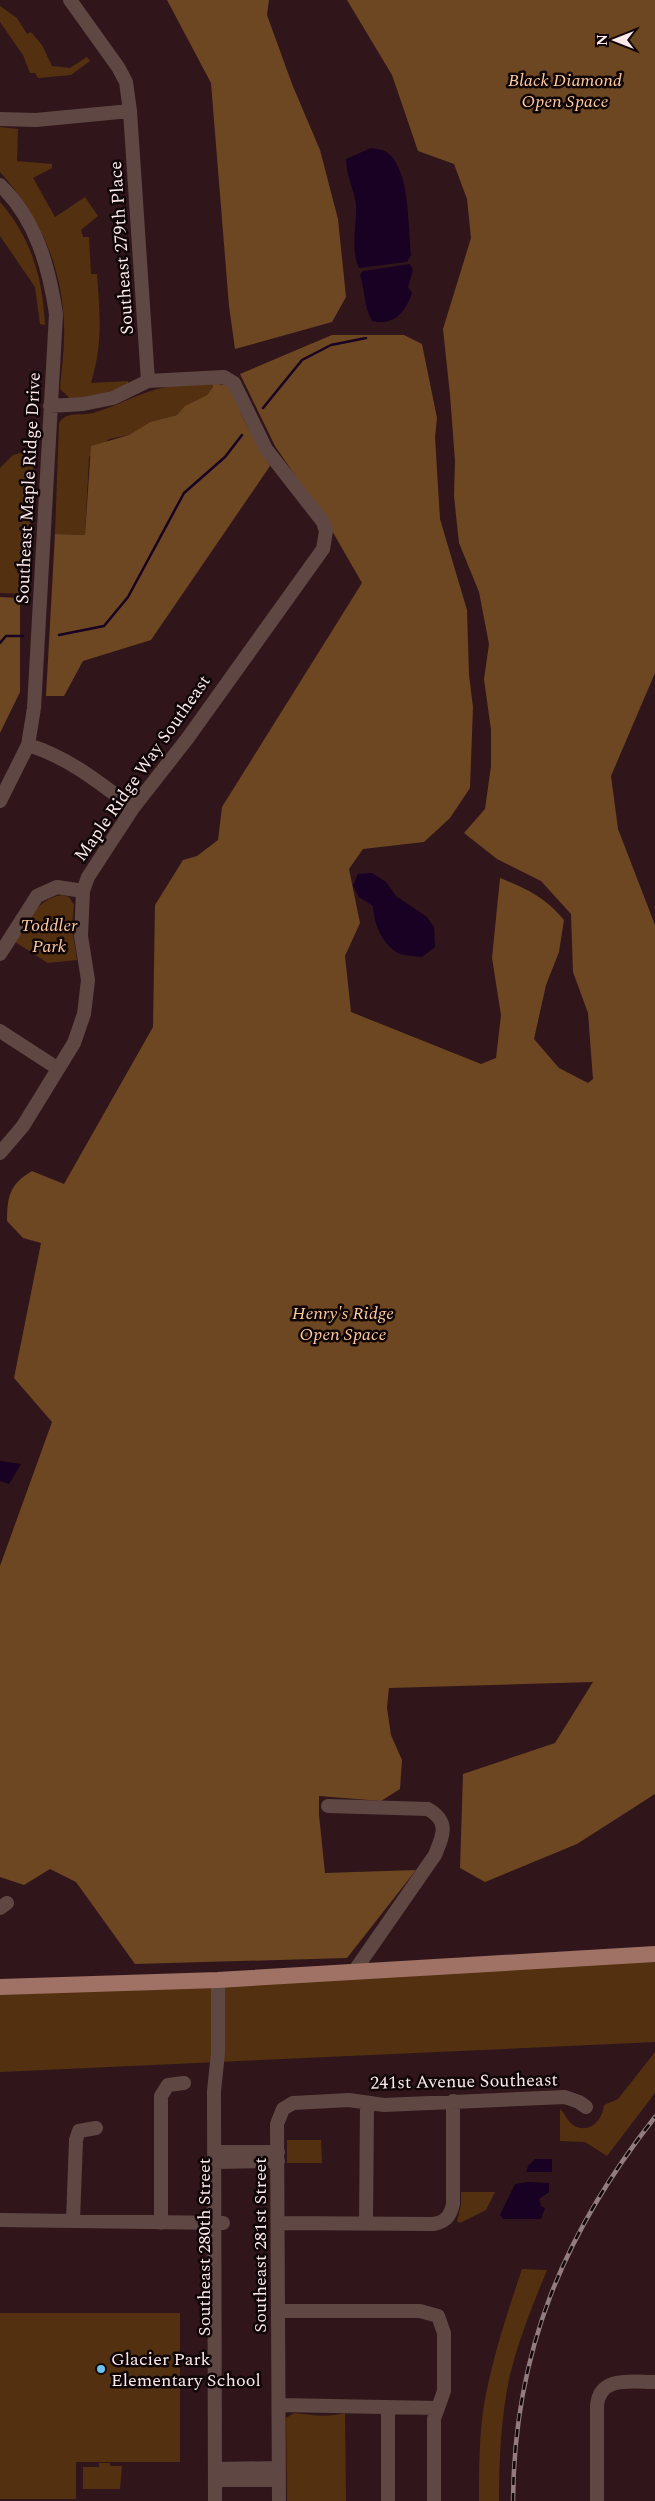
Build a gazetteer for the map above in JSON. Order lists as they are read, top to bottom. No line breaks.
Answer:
{"streets":{"street":["Southeast 279th Place","Southeast Maple Ridge Drive","Maple Ridge Way Southeast","241st Avenue Southeast","Southeast 281st Street","Southeast 280th Street"]},"crossings":[["Southeast 279th Place","Maple Ridge Way Southeast"],["241st Avenue Southeast","Southeast 281st Street"]],"parks":["Black Diamond Open Space","Toddler Park","Henry's Ridge Open Space"],"places":["Glacier Park Elementary School"],"north":"left"}
